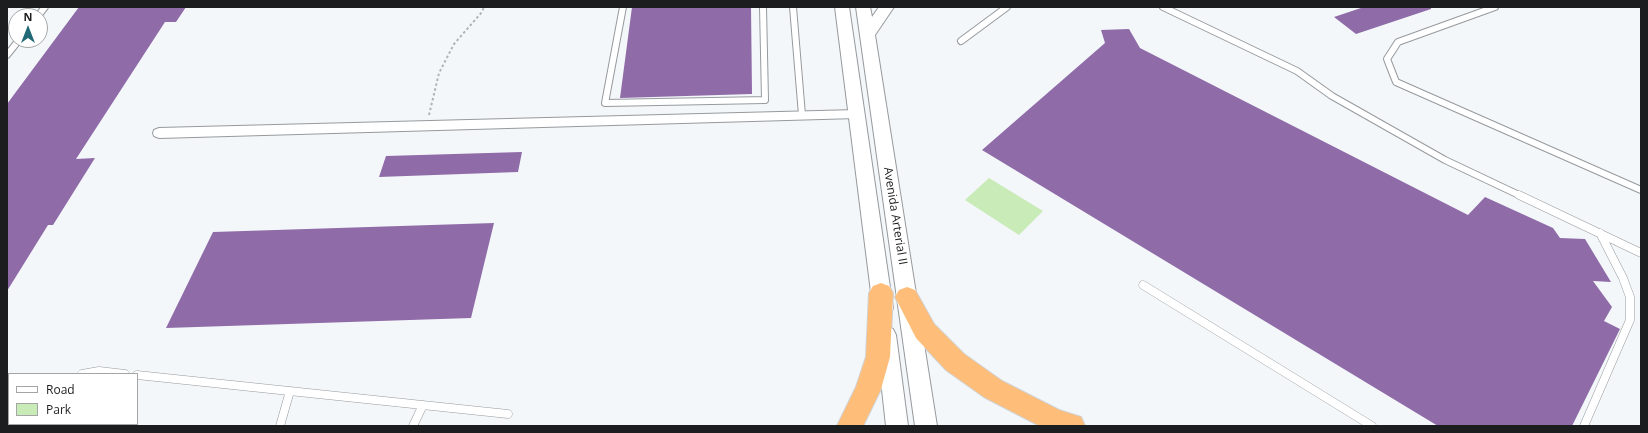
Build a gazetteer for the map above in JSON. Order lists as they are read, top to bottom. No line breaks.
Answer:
{"streets":{"street":["Avenida Arterial II"]},"legend":["Road","Park"],"north":"top"}
